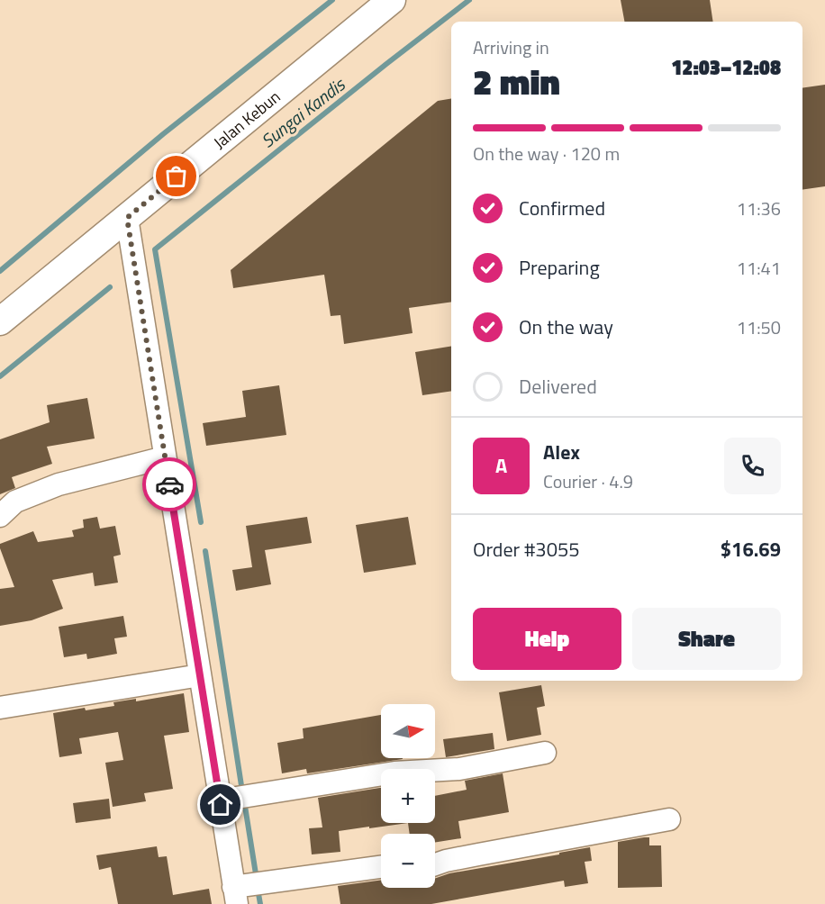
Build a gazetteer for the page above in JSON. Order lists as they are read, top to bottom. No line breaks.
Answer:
{"streets":{"main road":["Jalan Kebun"]},"water":["Sungai Kandis"],"north":"right","page":{"heading":["2 min","Arriving in","12:03–12:08"],"panel":["Alex","Courier · 4.9","Order #3055","$16.69"],"bar":"On the way · 120 m","list":[["Confirmed","11:36"],["Preparing","11:41"],["On the way","11:50"],"Delivered"],"round":"A","buttons":["Help","Share"],"map_buttons":["+","−"]}}
